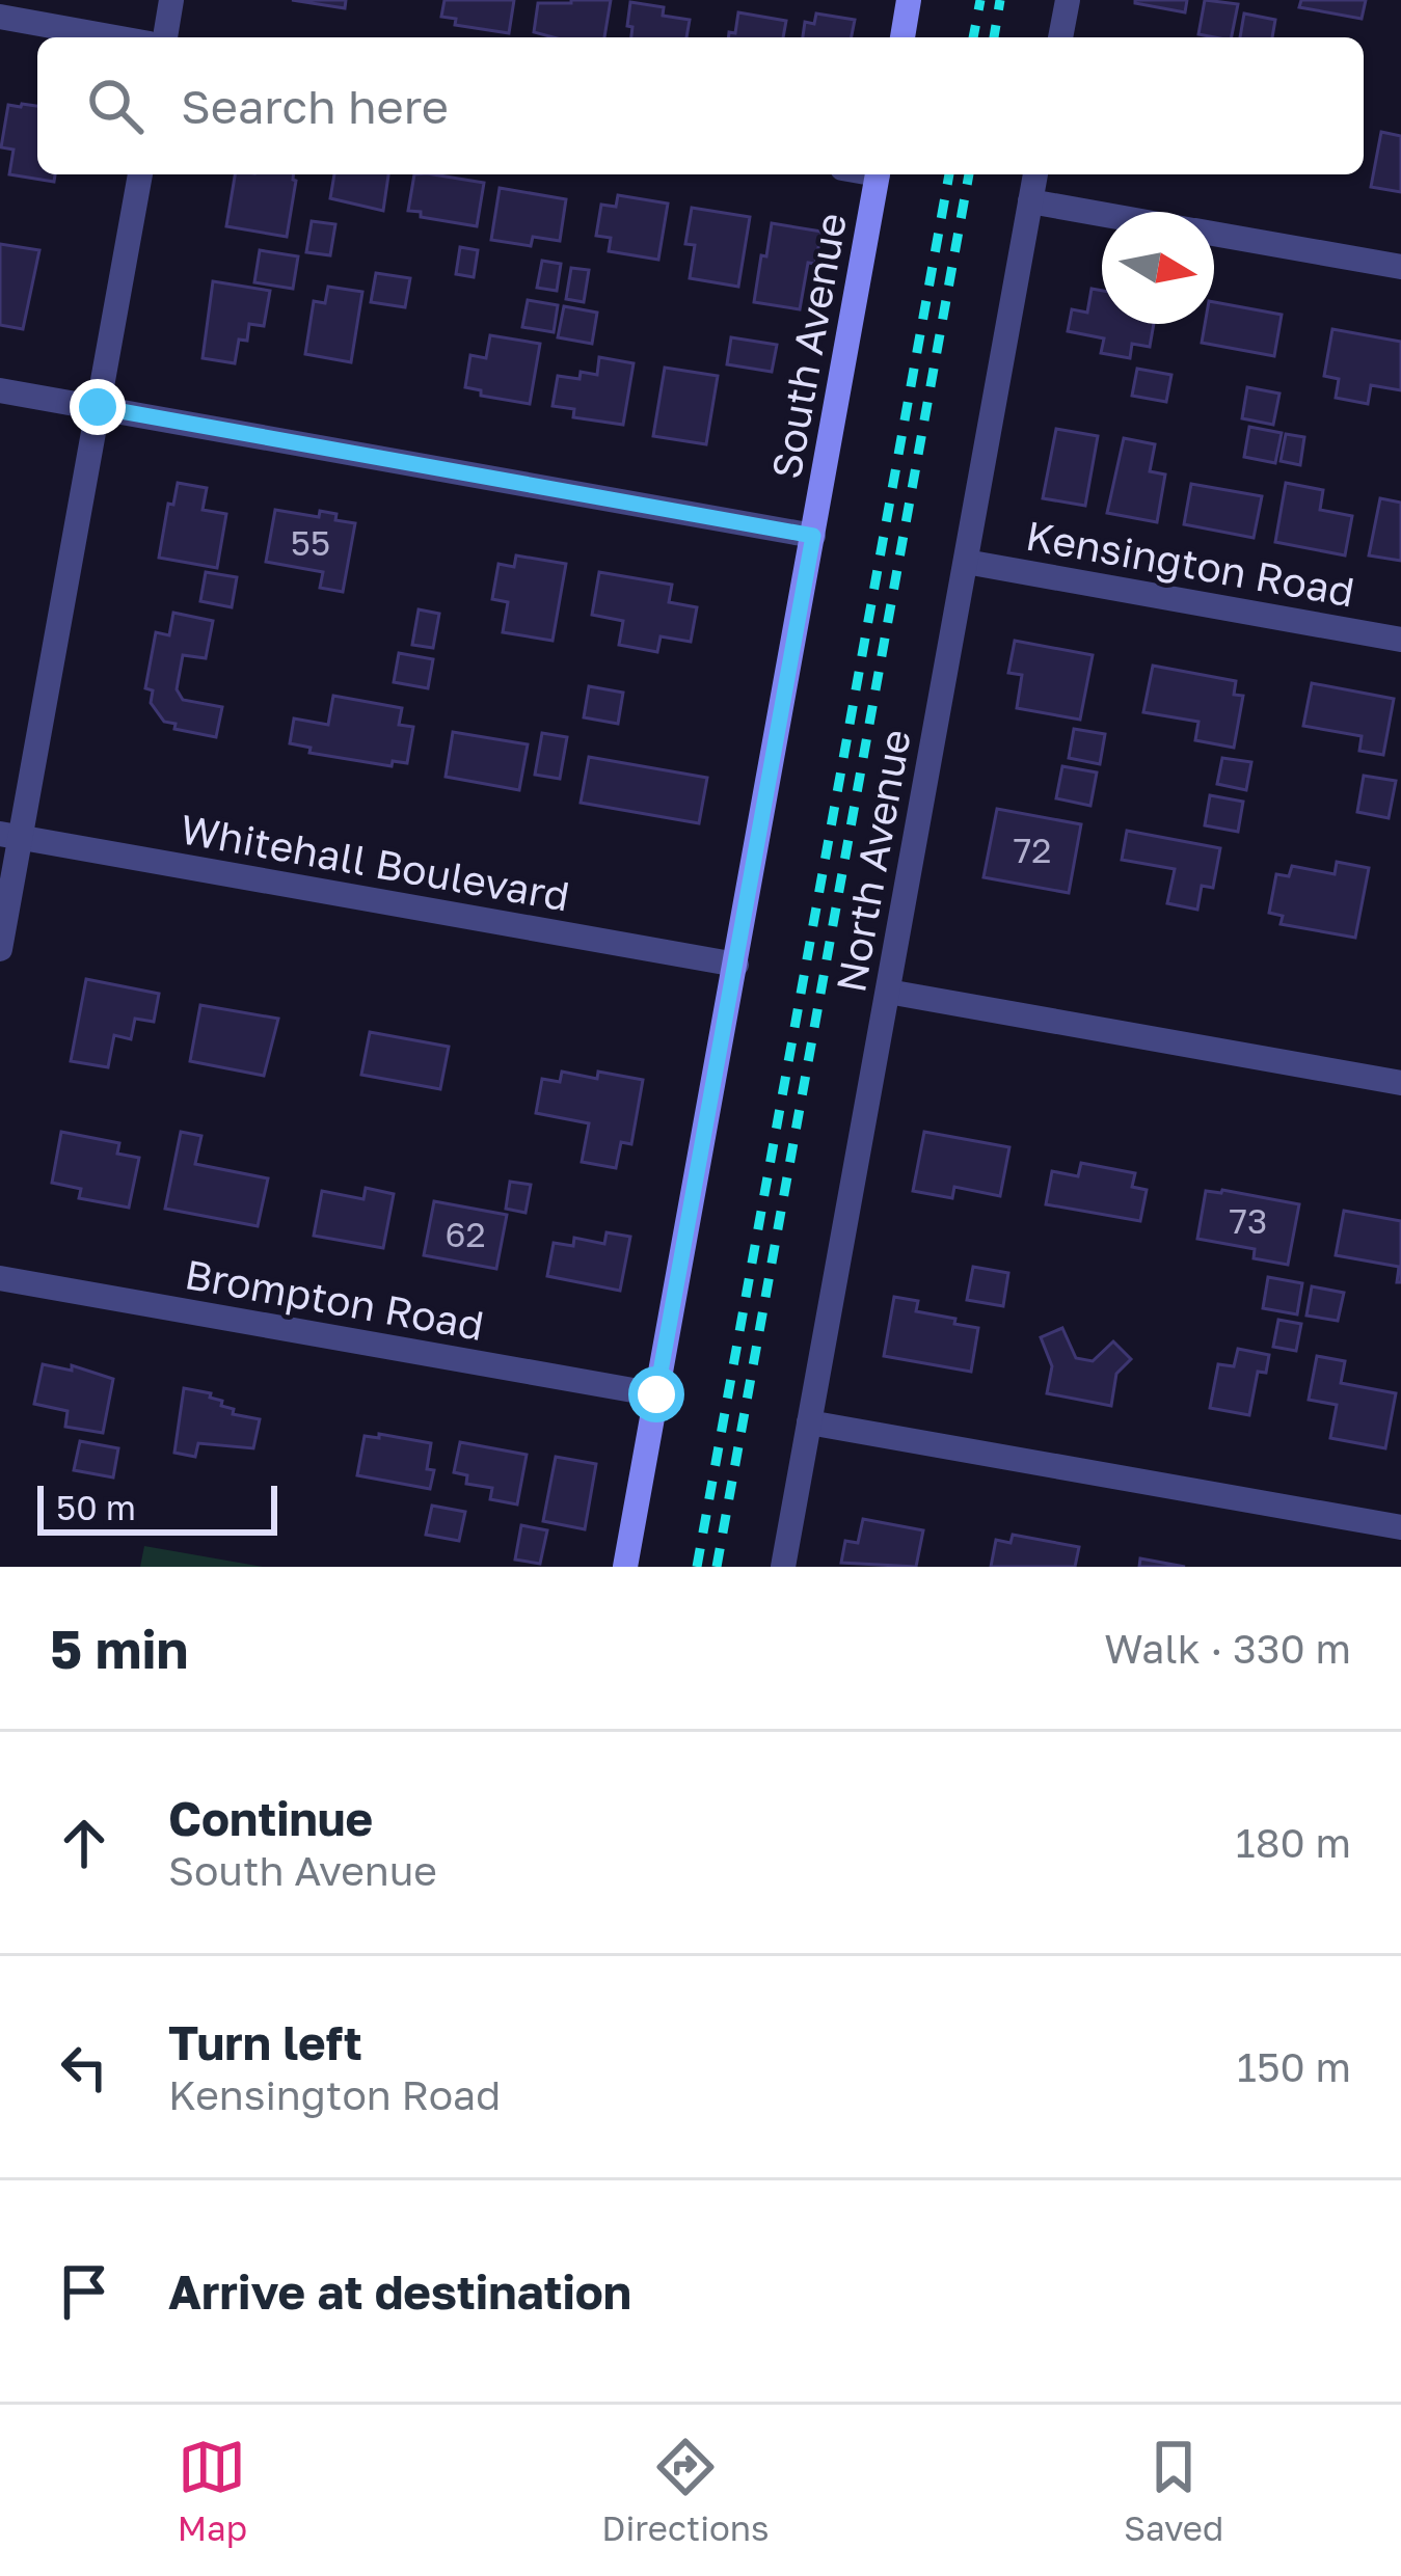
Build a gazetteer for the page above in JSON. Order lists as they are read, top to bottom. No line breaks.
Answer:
{"streets":{"street":["South Avenue","Kensington Road","North Avenue","Whitehall Boulevard","Brompton Road"]},"crossings":[["South Avenue","Whitehall Boulevard"],["South Avenue","Brompton Road"],["Kensington Road","North Avenue"]],"house_numbers":["55","72","73","62"],"scale_bar":"50 m","north":"right","page":{"search":"Search here","scale":"50 m","heading":["5 min","Walk · 330 m"],"list":[["Continue","South Avenue","180 m"],["Turn left","Kensington Road","150 m"],"Arrive at destination"],"nav":["Map","Directions","Saved"]}}
